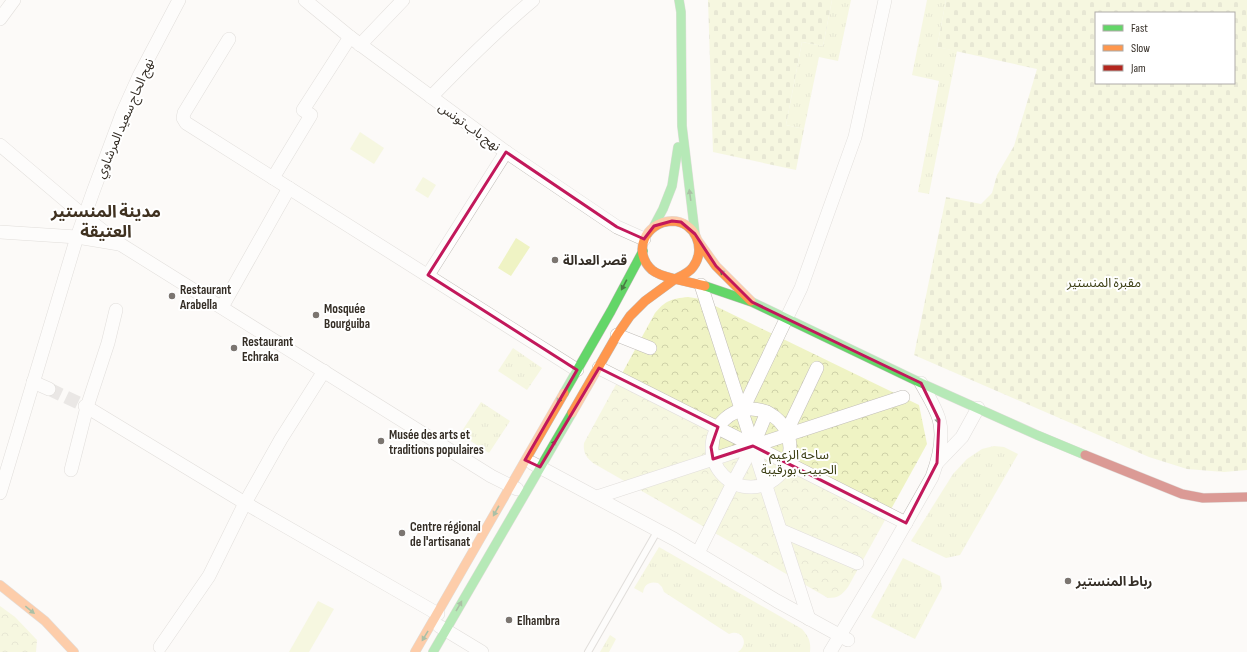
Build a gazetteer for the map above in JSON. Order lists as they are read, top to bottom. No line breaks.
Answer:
{"streets":{"street":["نهج الحاج سعيد المرشاوي","نهج باب تونس"]},"districts":["مدينة المنستير العتيقة"],"parks":["مقبرة المنستير","ساحة الزعيم الحبيب بورقيبة"],"places":["قصر العدالة","Restaurant Arabella","Mosquée Bourguiba","Restaurant Echraka","Musée des arts et traditions populaires","Centre régional de l'artisanat","رباط المنستير","Elhambra"],"legend":["Fast","Slow","Jam"]}
